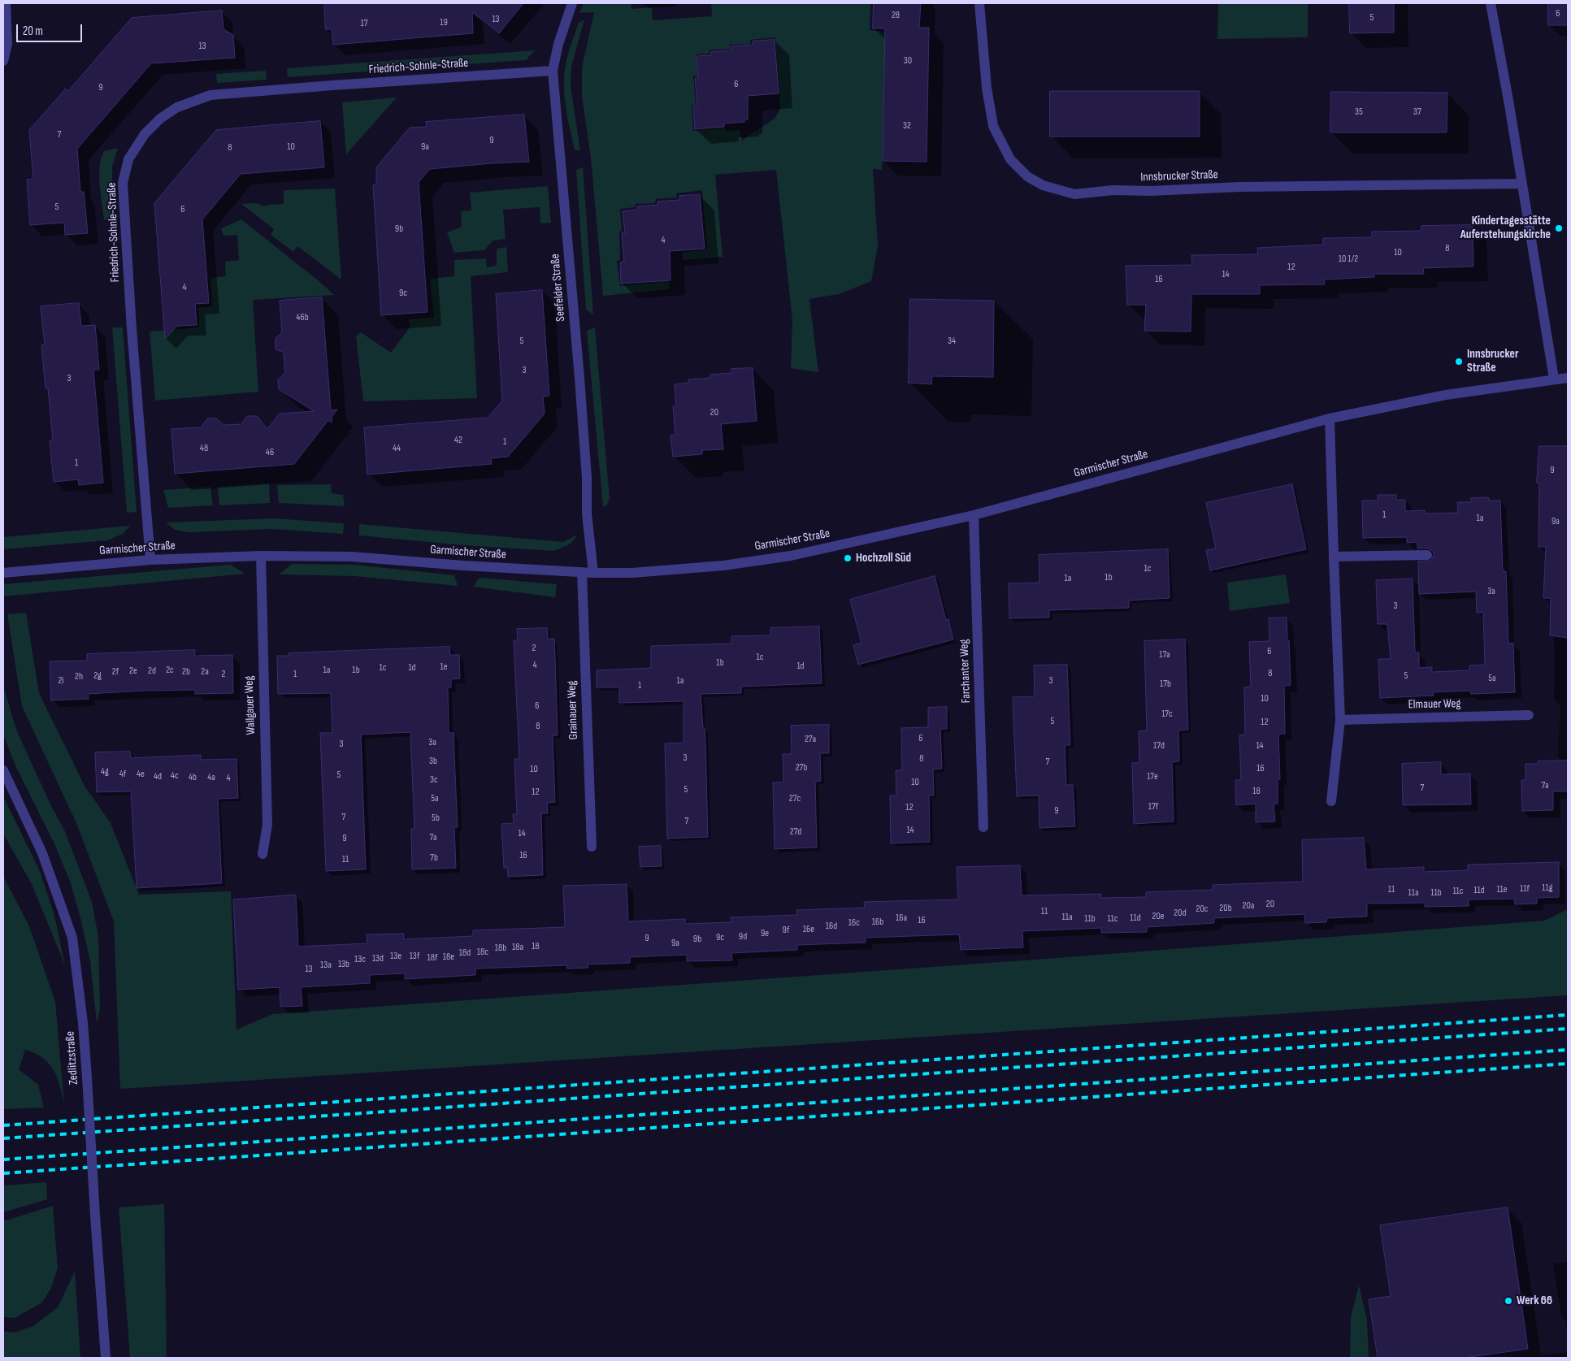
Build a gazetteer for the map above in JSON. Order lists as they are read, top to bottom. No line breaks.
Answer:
{"streets":{"street":["Friedrich-Sohnle-Straße","Innsbrucker Straße","Seefelder Straße","Garmischer Straße","Farchanter Weg","Elmauer Weg","Wallgauer Weg","Grainauer Weg","Zedlitzstraße"]},"crossings":[["Friedrich-Sohnle-Straße","Seefelder Straße"],["Friedrich-Sohnle-Straße","Garmischer Straße"],["Seefelder Straße","Garmischer Straße"],["Garmischer Straße","Farchanter Weg"],["Garmischer Straße","Wallgauer Weg"],["Garmischer Straße","Grainauer Weg"]],"places":["Kindertagesstätte Auferstehungskirche","Innsbrucker Straße","Hochzoll Süd","Werk 66"],"house_numbers":["6","28","5","13","19","17","13","30","6","9","35","37","32","7","9","10","9a","8","5","6","9b","4","8","10","10 1/2","12","14","16","4","9c","46b","5","34","3","3","20","42","1","48","44","46","1","9","1","1a","9a","1c","1b","1a","3a","3","2","6","17a","1c","1b","4","1d","1e","1c","1d","2c","1a","1b","2e","2d","2f","2b","2a","8","2","1","2g","5","2h","5a","2i","1a","3","17b","1","10","6","17c","5","12","8","6","27a","3a","3","17d","14","3","8","3b","7","27b","16","10","4g","4f","4e","5","4c","4d","17e","4b","4a","4","3c","10","7a","7","5","18","12","5a","27c","17f","12","9","7","5b","7","14","27d","14","7a","9","16","7b","11","11g","11f","11","11e","11d","11c","11a","11b","20","20a","20b","20c","11","20d","20e","11a","16a","11d","11b","11c","16","16b","16c","16d","16e","9f","9e","9d","9c","9","9b","9a","18","18a","18b","18c","18d","13e","13f","18e","18f","13d","13c","13b","13a","13"],"scale_bar":"20 m"}
